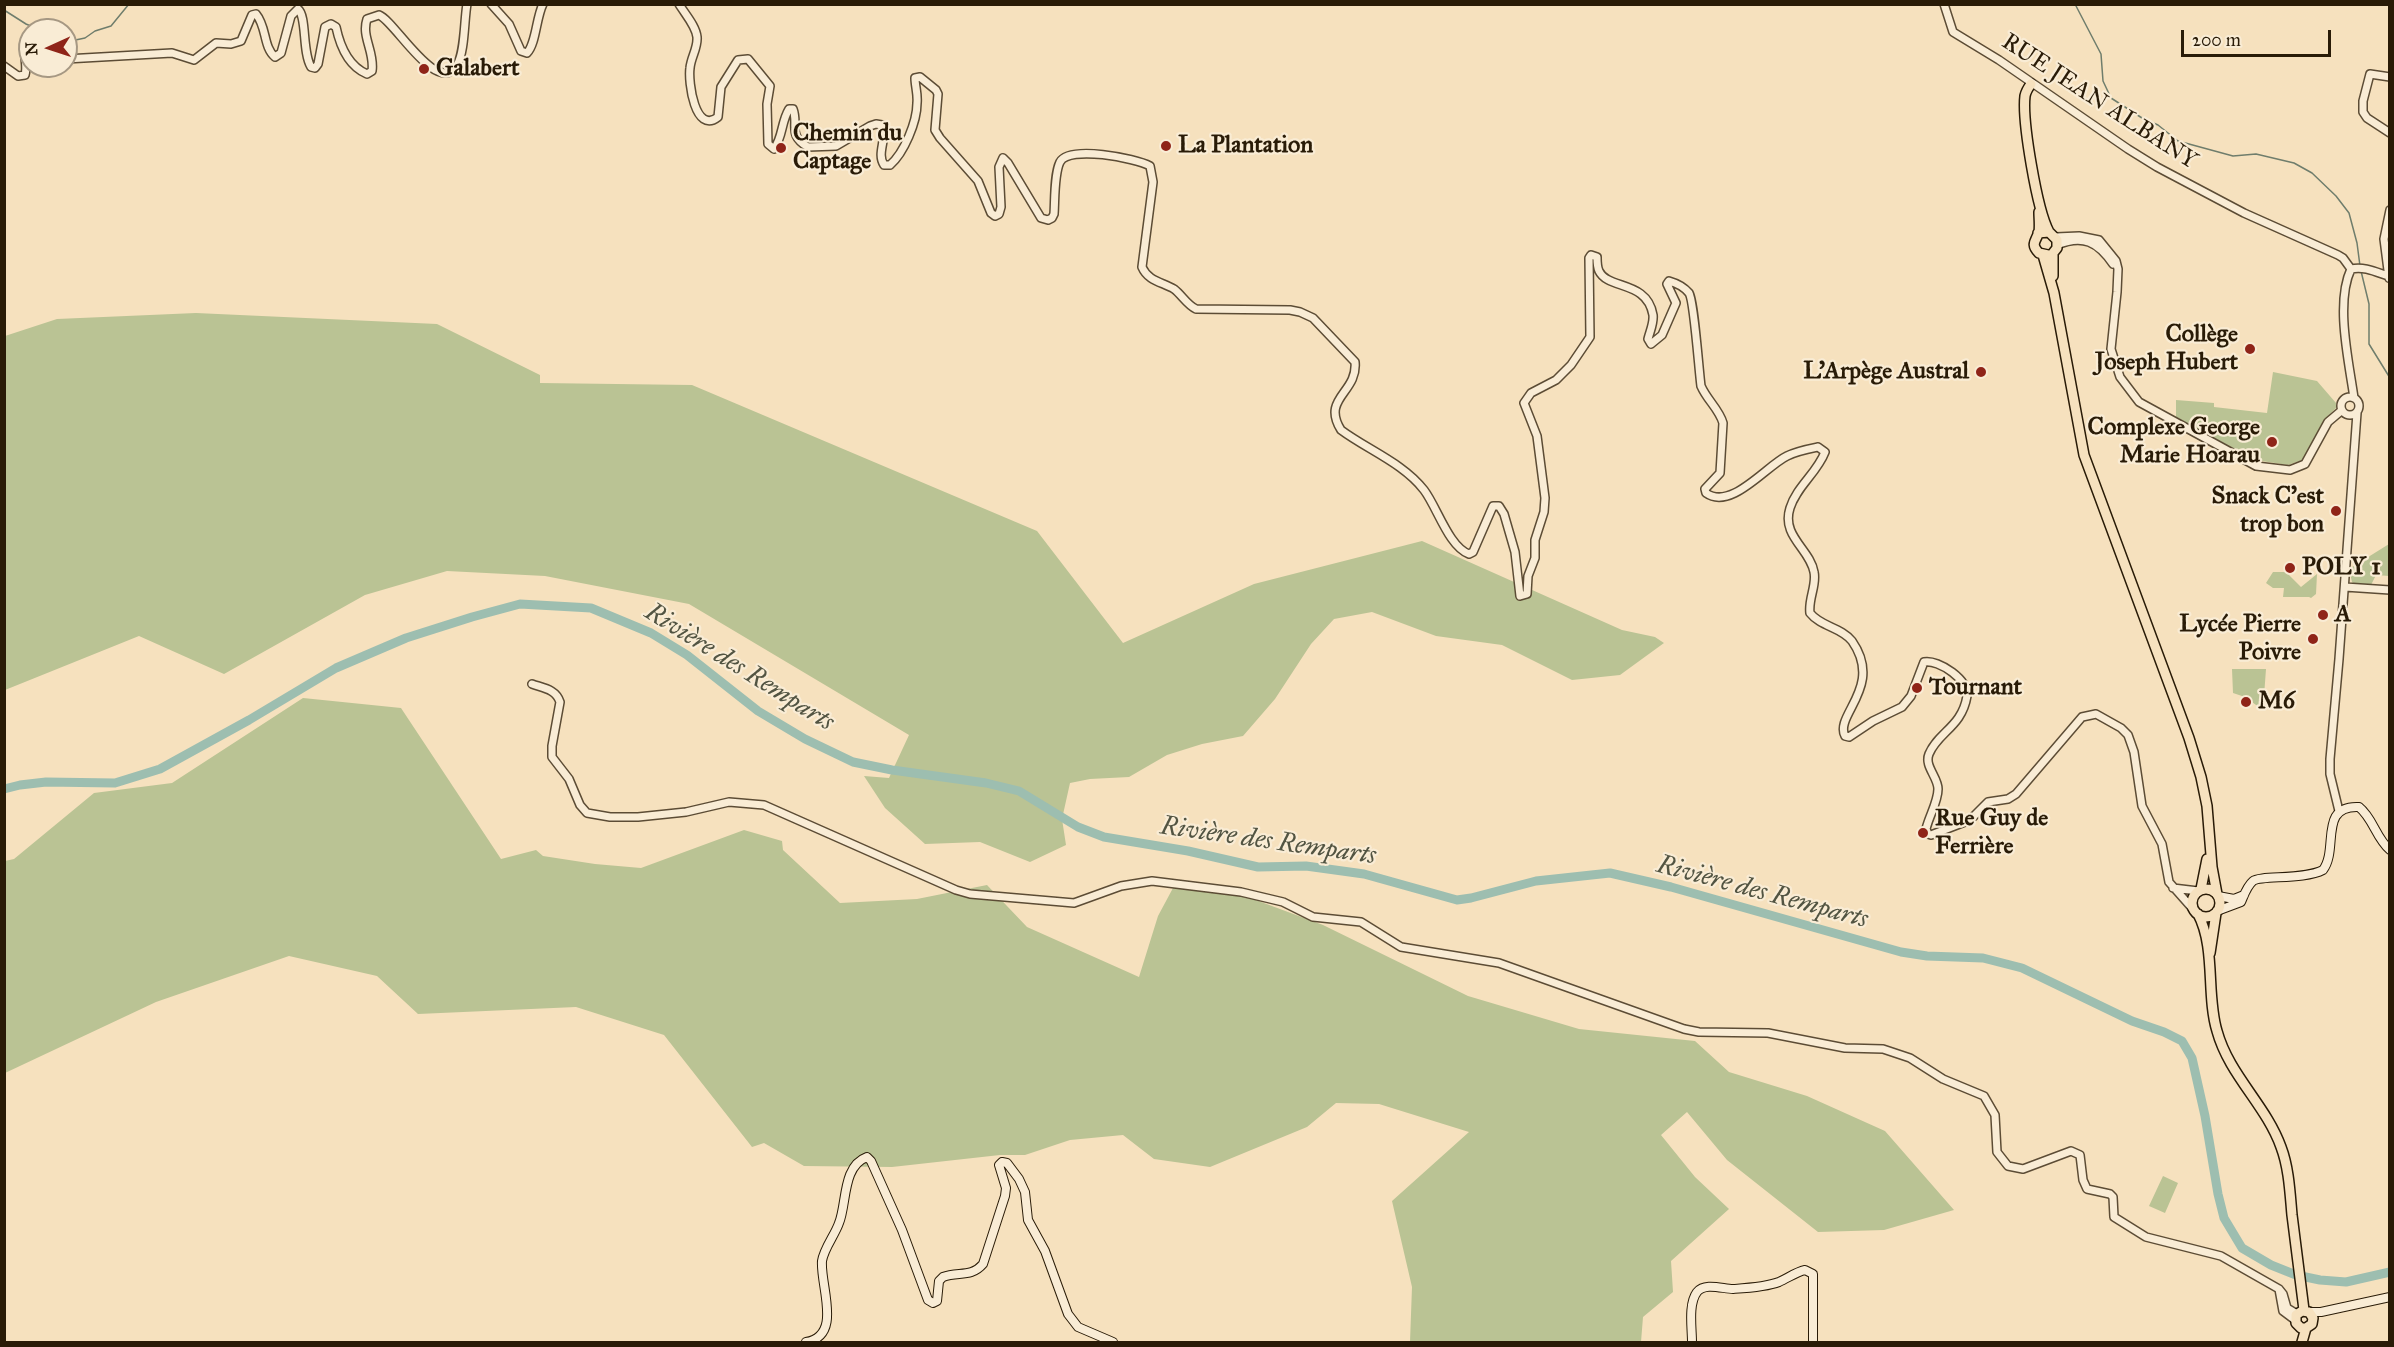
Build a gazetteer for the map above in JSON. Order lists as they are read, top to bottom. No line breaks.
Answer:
{"streets":{"street":["RUE JEAN ALBANY"]},"water":["Rivière des Remparts"],"places":["Galabert","La Plantation","Chemin du Captage","Collège Joseph Hubert","L'Arpège Austral","Complexe George Marie Hoarau","Snack C'est trop bon","POLY 1","A","Lycée Pierre Poivre","Tournant","M6","Rue Guy de Ferrière"],"scale_bar":"200 m","north":"left"}
